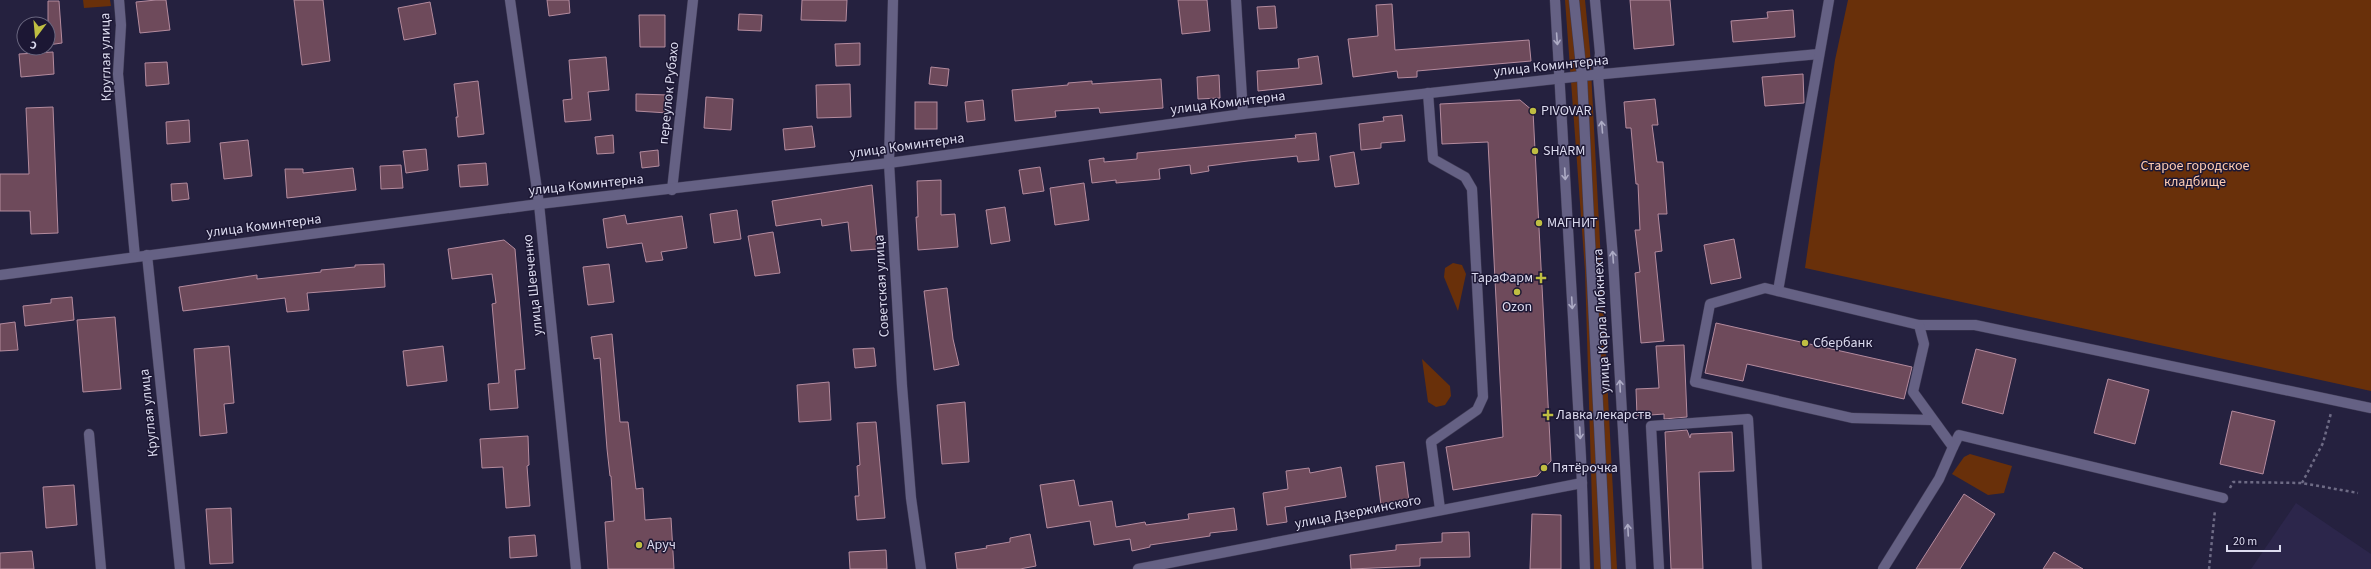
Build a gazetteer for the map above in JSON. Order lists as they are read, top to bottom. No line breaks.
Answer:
{"streets":{"street":["Круглая улица","улица Коминтерна","переулок Рубахо","улица Шевченко","Советская улица","улица Карла Либкнехта","улица Дзержинского"]},"crossings":[["Круглая улица","улица Коминтерна"],["улица Коминтерна","переулок Рубахо"],["улица Коминтерна","улица Шевченко"],["улица Коминтерна","Советская улица"],["улица Коминтерна","улица Карла Либкнехта"],["улица Карла Либкнехта","улица Дзержинского"]],"parks":["Старое городское кладбище"],"places":{"other":["PIVOVAR","SHARM","МАГНИТ","Ozon","Сбербанк","Пятёрочка","Аруч"],"health":["ТараФарм","Лавка лекарств"]},"scale_bar":"20 m","north":"bottom"}
